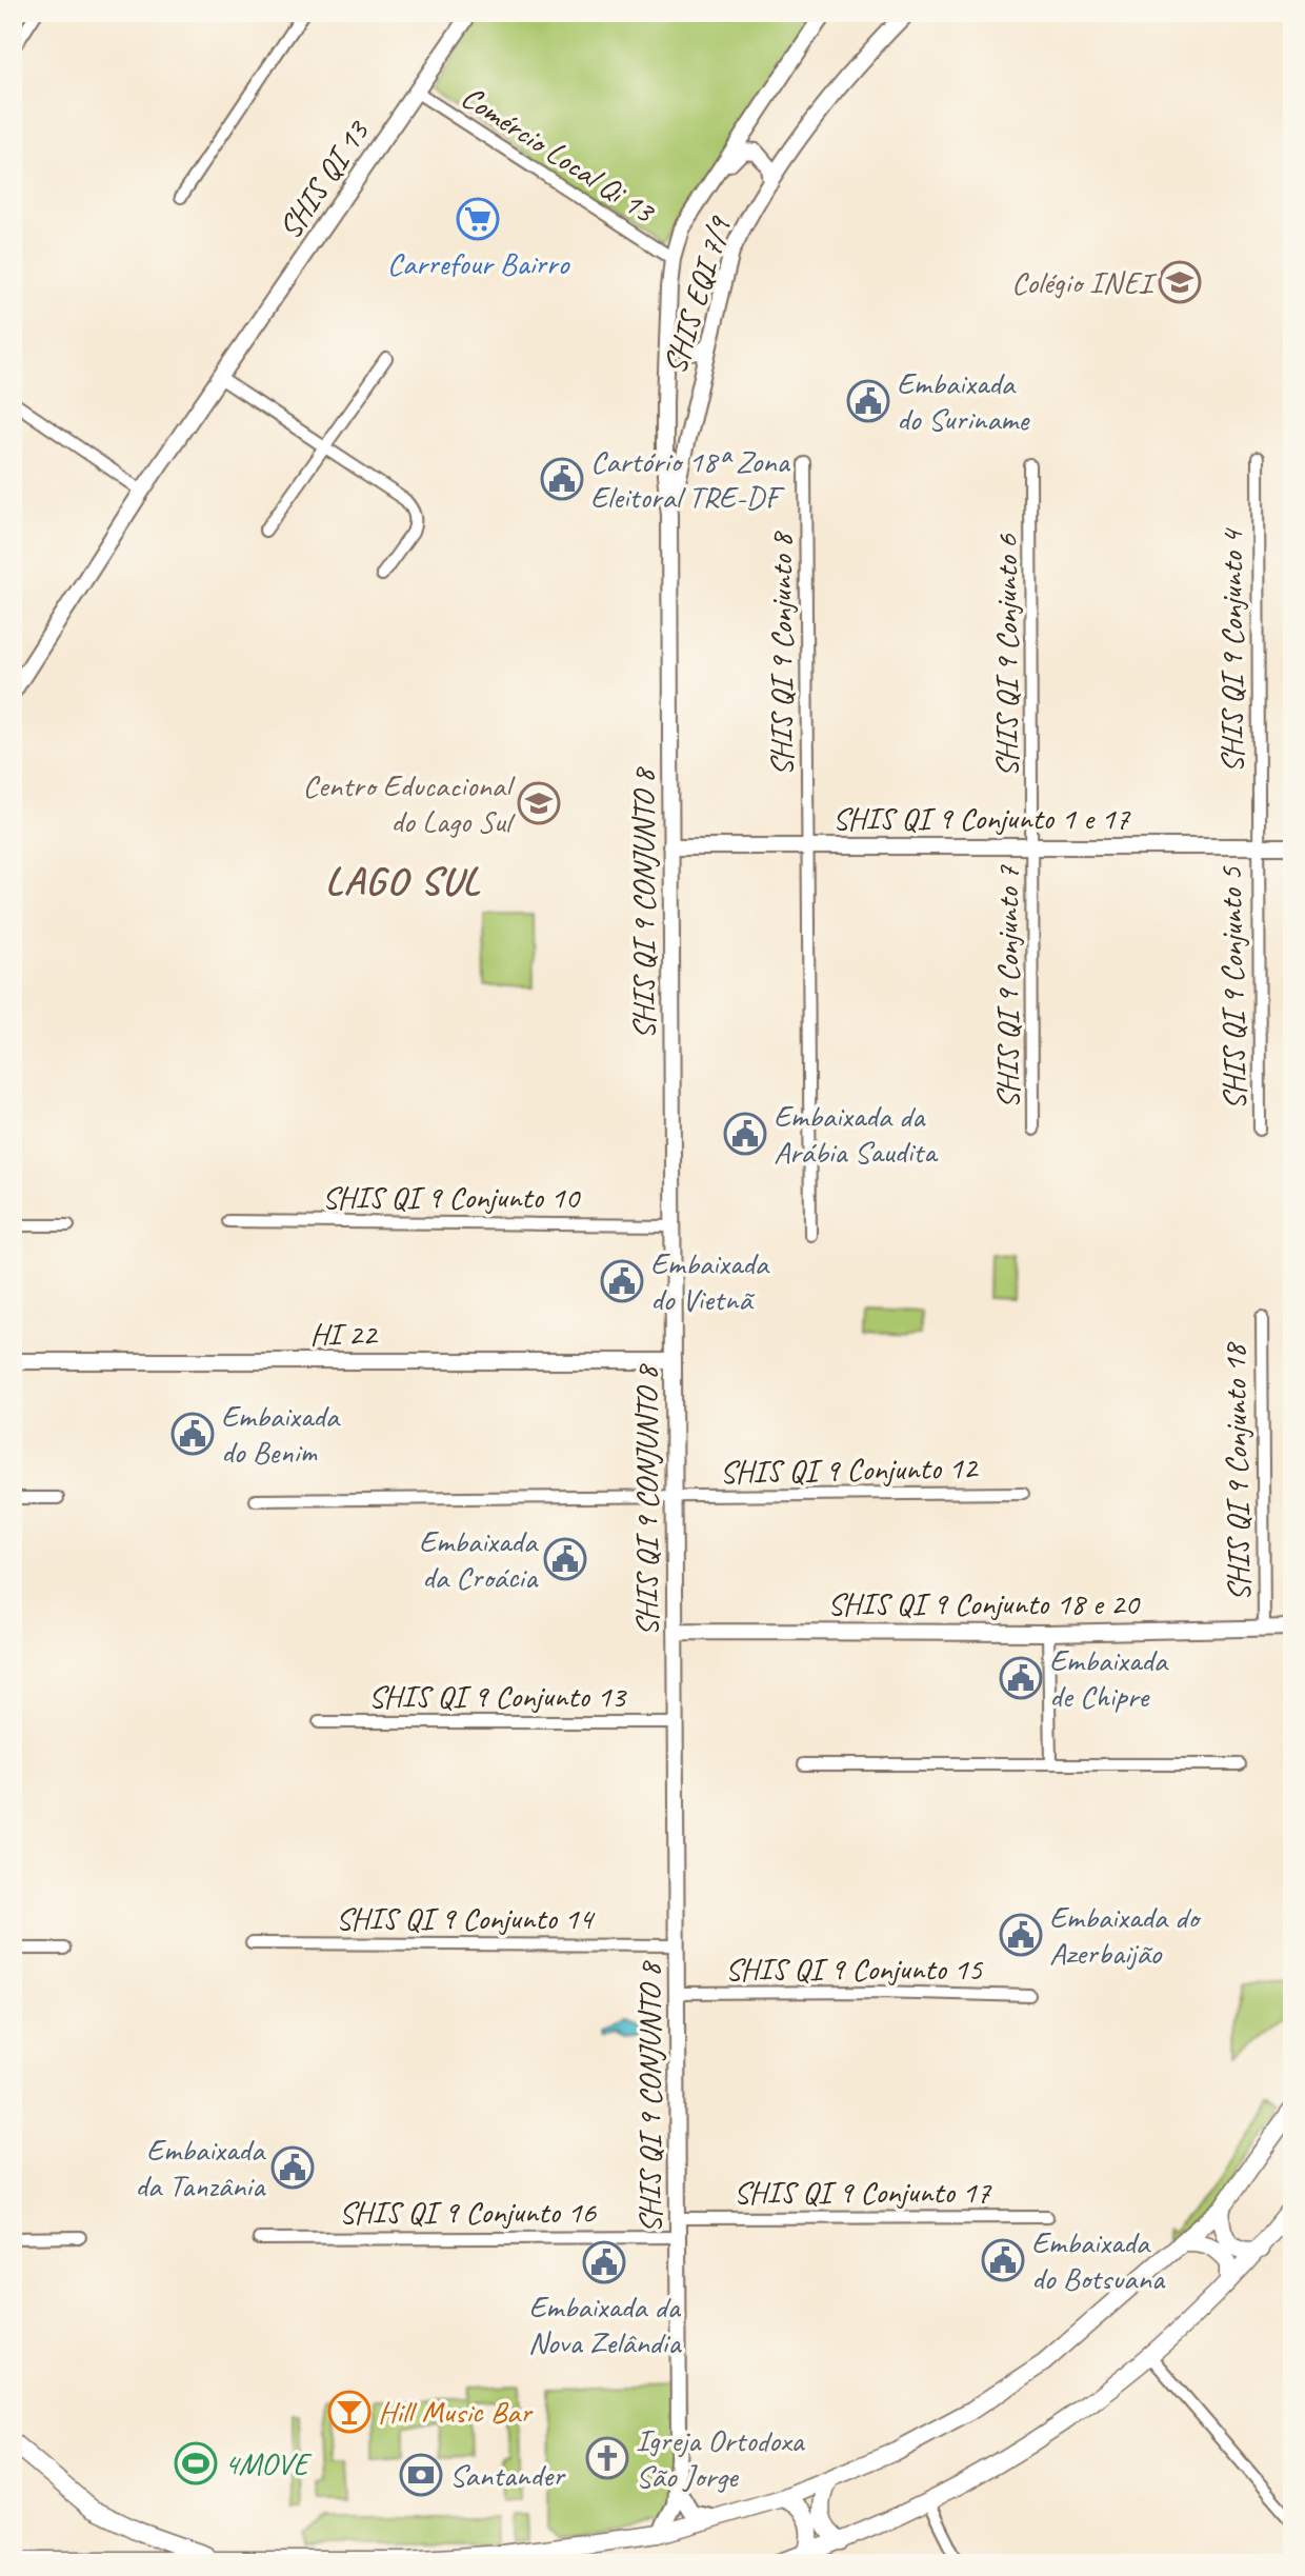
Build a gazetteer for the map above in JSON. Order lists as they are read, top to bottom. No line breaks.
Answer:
{"streets":{"street":["Comércio Local Qi 13","SHIS QI 13","SHIS EQI 7/9","SHIS QI 9 Conjunto 4","SHIS QI 9 Conjunto 8","SHIS QI 9 Conjunto 6","SHIS QI 9 Conjunto 1 e 17","SHIS QI 9 CONJUNTO 8","SHIS QI 9 Conjunto 7","SHIS QI 9 Conjunto 5","SHIS QI 9 Conjunto 10","HI 22","SHIS QI 9 Conjunto 12","SHIS QI 9 Conjunto 18","SHIS QI 9 Conjunto 18 e 20","SHIS QI 9 Conjunto 13","SHIS QI 9 Conjunto 14","SHIS QI 9 Conjunto 15","SHIS QI 9 Conjunto 17","SHIS QI 9 Conjunto 16"]},"crossings":[["Comércio Local Qi 13","SHIS QI 13"],["SHIS EQI 7/9","SHIS QI 9 CONJUNTO 8"],["SHIS QI 9 Conjunto 4","SHIS QI 9 Conjunto 1 e 17"],["SHIS QI 9 Conjunto 4","SHIS QI 9 Conjunto 5"],["SHIS QI 9 Conjunto 8","SHIS QI 9 Conjunto 1 e 17"],["SHIS QI 9 Conjunto 6","SHIS QI 9 Conjunto 1 e 17"],["SHIS QI 9 Conjunto 6","SHIS QI 9 Conjunto 7"],["SHIS QI 9 Conjunto 1 e 17","SHIS QI 9 CONJUNTO 8"],["SHIS QI 9 Conjunto 1 e 17","SHIS QI 9 Conjunto 7"],["SHIS QI 9 Conjunto 1 e 17","SHIS QI 9 Conjunto 5"],["SHIS QI 9 CONJUNTO 8","SHIS QI 9 Conjunto 10"],["SHIS QI 9 CONJUNTO 8","HI 22"],["SHIS QI 9 CONJUNTO 8","SHIS QI 9 Conjunto 12"],["SHIS QI 9 CONJUNTO 8","SHIS QI 9 Conjunto 18 e 20"],["SHIS QI 9 CONJUNTO 8","SHIS QI 9 Conjunto 13"],["SHIS QI 9 CONJUNTO 8","SHIS QI 9 Conjunto 14"],["SHIS QI 9 CONJUNTO 8","SHIS QI 9 Conjunto 15"],["SHIS QI 9 CONJUNTO 8","SHIS QI 9 Conjunto 17"],["SHIS QI 9 CONJUNTO 8","SHIS QI 9 Conjunto 16"],["SHIS QI 9 Conjunto 18","SHIS QI 9 Conjunto 18 e 20"]],"districts":["LAGO SUL"],"places":{"supermarket":["Carrefour Bairro"],"school or university":["Colégio INEI","Centro Educacional do Lago Sul"],"public building":["Embaixada do Suriname","Cartório 18ª Zona Eleitoral TRE-DF","Embaixada da Arábia Saudita","Embaixada do Vietnã","Embaixada do Benim","Embaixada da Croácia","Embaixada de Chipre","Embaixada do Azerbaijão","Embaixada da Tanzânia","Embaixada do Botsuana","Embaixada da Nova Zelândia"],"bar":["Hill Music Bar"],"church":["Igreja Ortodoxa São Jorge"],"sports":["4MOVE"],"bank":["Santander"]}}
